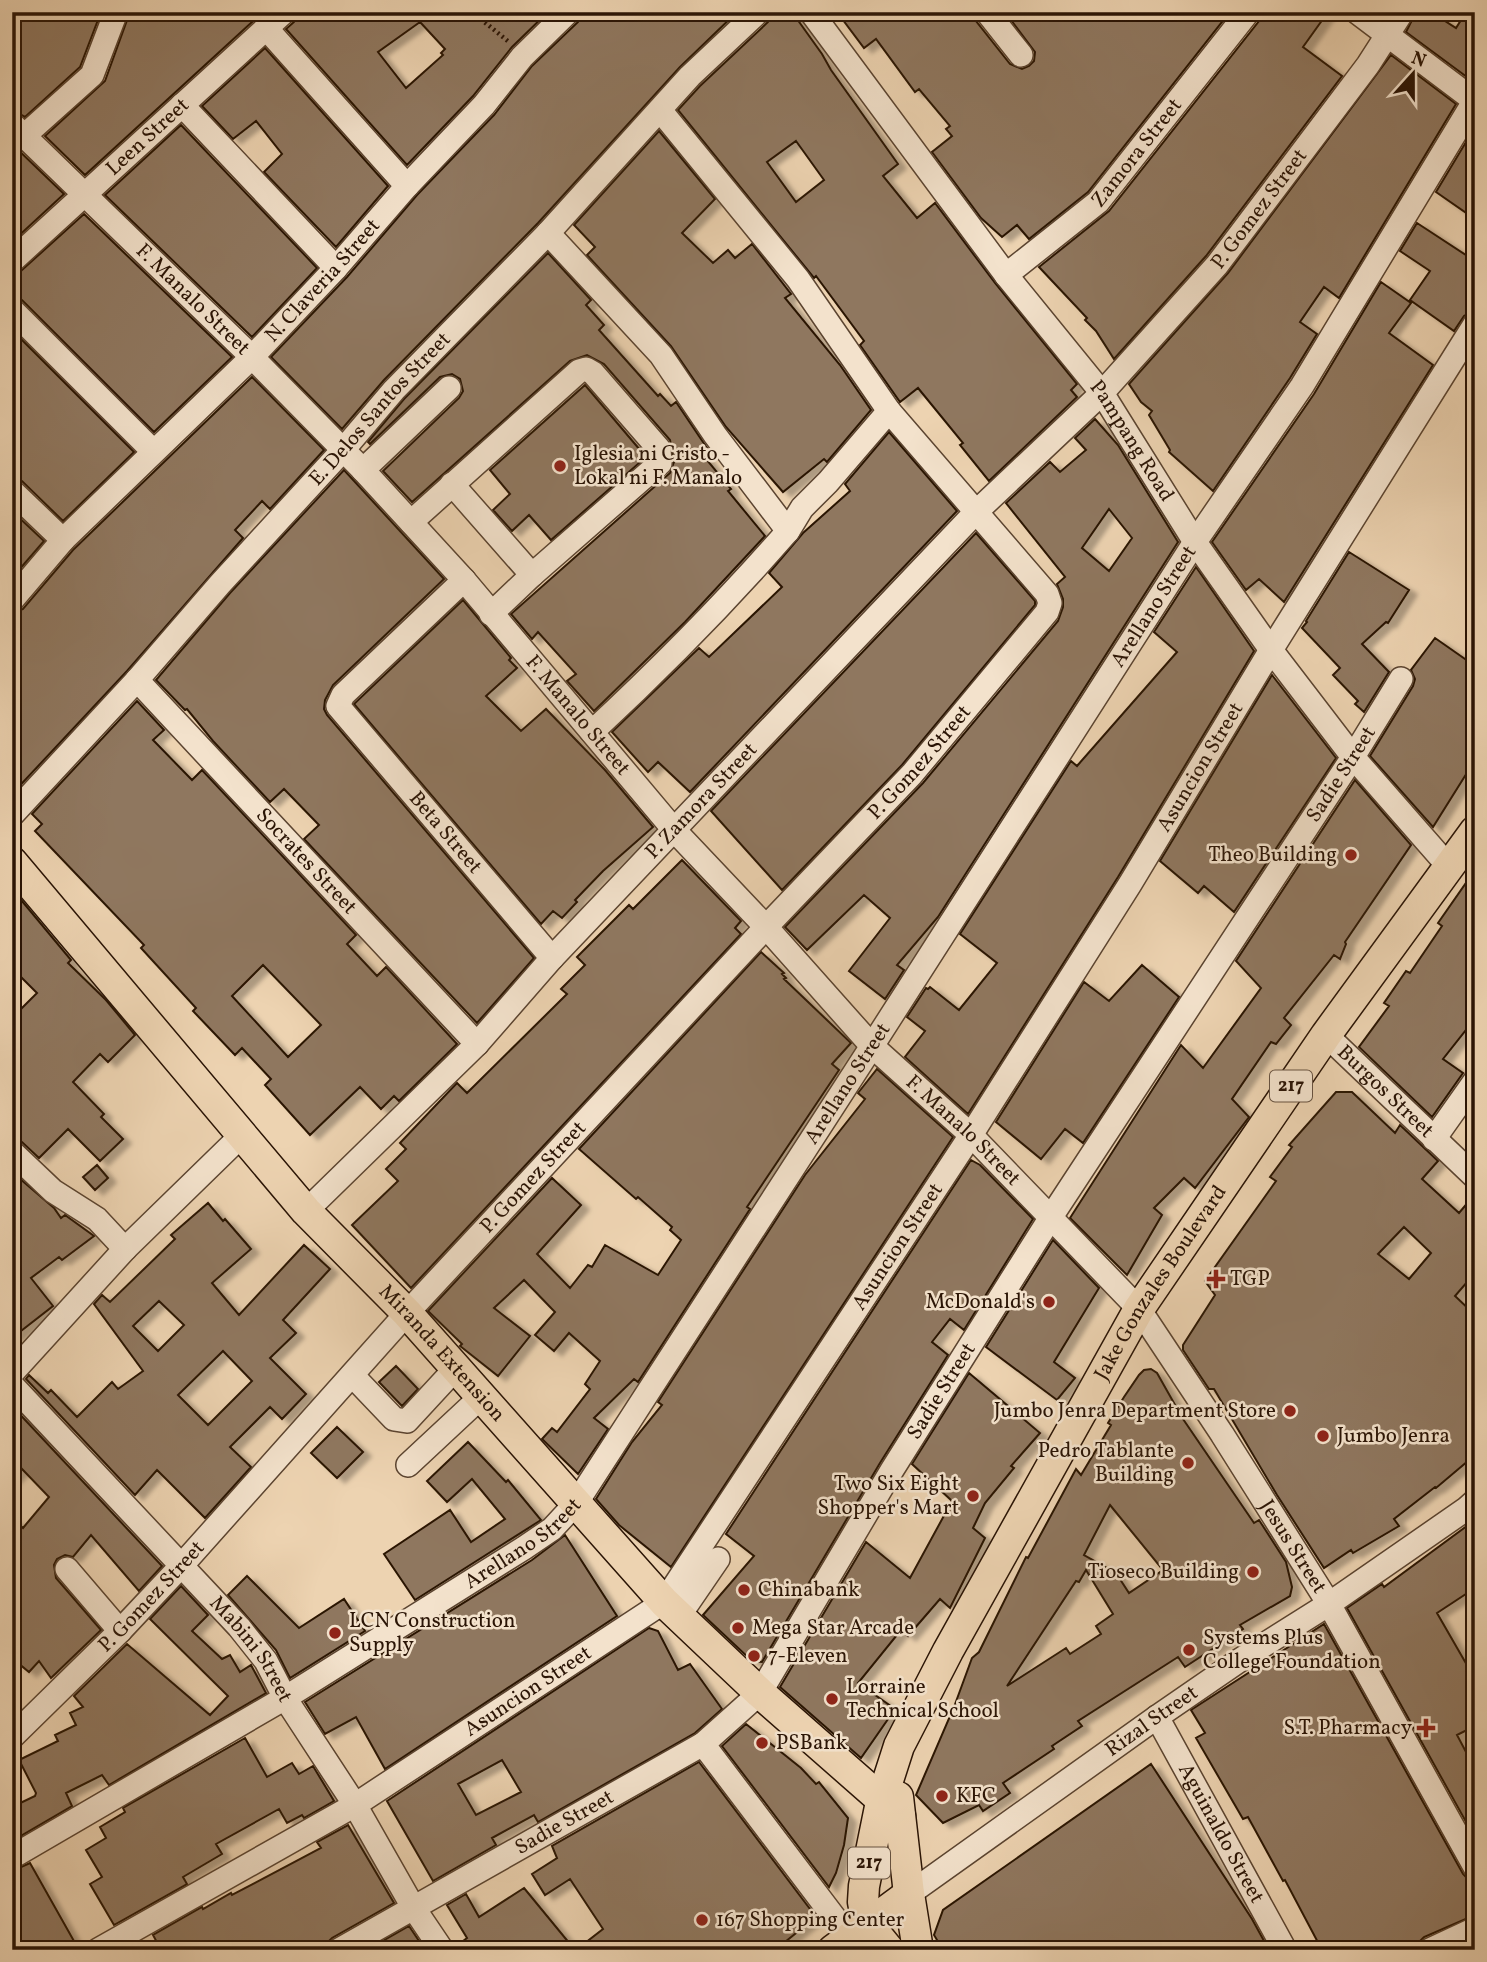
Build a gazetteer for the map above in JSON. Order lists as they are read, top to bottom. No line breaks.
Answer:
{"streets":{"main road":["217","Jake Gonzales Boulevard","Miranda Extension","Rizal Street"],"street":["Leen Street","Zamora Street","P. Gomez Street","N. Claveria Street","F. Manalo Street","E. Delos Santos Street","Pampang Road","Arellano Street","Asuncion Street","Sadie Street","P. Zamora Street","Beta Street","Socrates Street","Burgos Street","Jesus Street","Mabini Street","Aguinaldo Street"]},"crossings":[["Leen Street","F. Manalo Street"],["Zamora Street","Pampang Road"],["P. Gomez Street","F. Manalo Street"],["P. Gomez Street","Pampang Road"],["P. Gomez Street","P. Zamora Street"],["P. Gomez Street","Miranda Extension"],["P. Gomez Street","Mabini Street"],["N. Claveria Street","F. Manalo Street"],["F. Manalo Street","E. Delos Santos Street"],["F. Manalo Street","Arellano Street"],["F. Manalo Street","Asuncion Street"],["F. Manalo Street","Sadie Street"],["F. Manalo Street","P. Zamora Street"],["F. Manalo Street","Beta Street"],["F. Manalo Street","Jake Gonzales Boulevard"],["F. Manalo Street","Jesus Street"],["E. Delos Santos Street","Socrates Street"],["Pampang Road","Arellano Street"],["Pampang Road","Asuncion Street"],["Pampang Road","Sadie Street"],["Pampang Road","P. Zamora Street"],["Pampang Road","Jake Gonzales Boulevard"],["Arellano Street","Miranda Extension"],["Arellano Street","Mabini Street"],["Asuncion Street","Miranda Extension"],["Asuncion Street","Mabini Street"],["Sadie Street","Miranda Extension"],["Sadie Street","Mabini Street"],["P. Zamora Street","Beta Street"],["P. Zamora Street","Socrates Street"],["P. Zamora Street","Miranda Extension"],["Burgos Street","Jake Gonzales Boulevard"],["Jake Gonzales Boulevard","Miranda Extension"],["Jake Gonzales Boulevard","Jesus Street"],["Jake Gonzales Boulevard","Rizal Street"],["Jesus Street","Rizal Street"],["Rizal Street","Aguinaldo Street"]],"places":{"other":["Iglesia ni Cristo - Lokal ni F. Manalo","Theo Building","McDonald's","Jumbo Jenra Department Store","Jumbo Jenra","Pedro Tablante Building","Two Six Eight Shopper's Mart","Tioseco Building","Chinabank","Mega Star Arcade","LCN Construction Supply","Systems Plus College Foundation","7-Eleven","Lorraine Technical School","PSBank","KFC","167 Shopping Center"],"health":["TGP","S.T. Pharmacy"]},"north":"top"}
